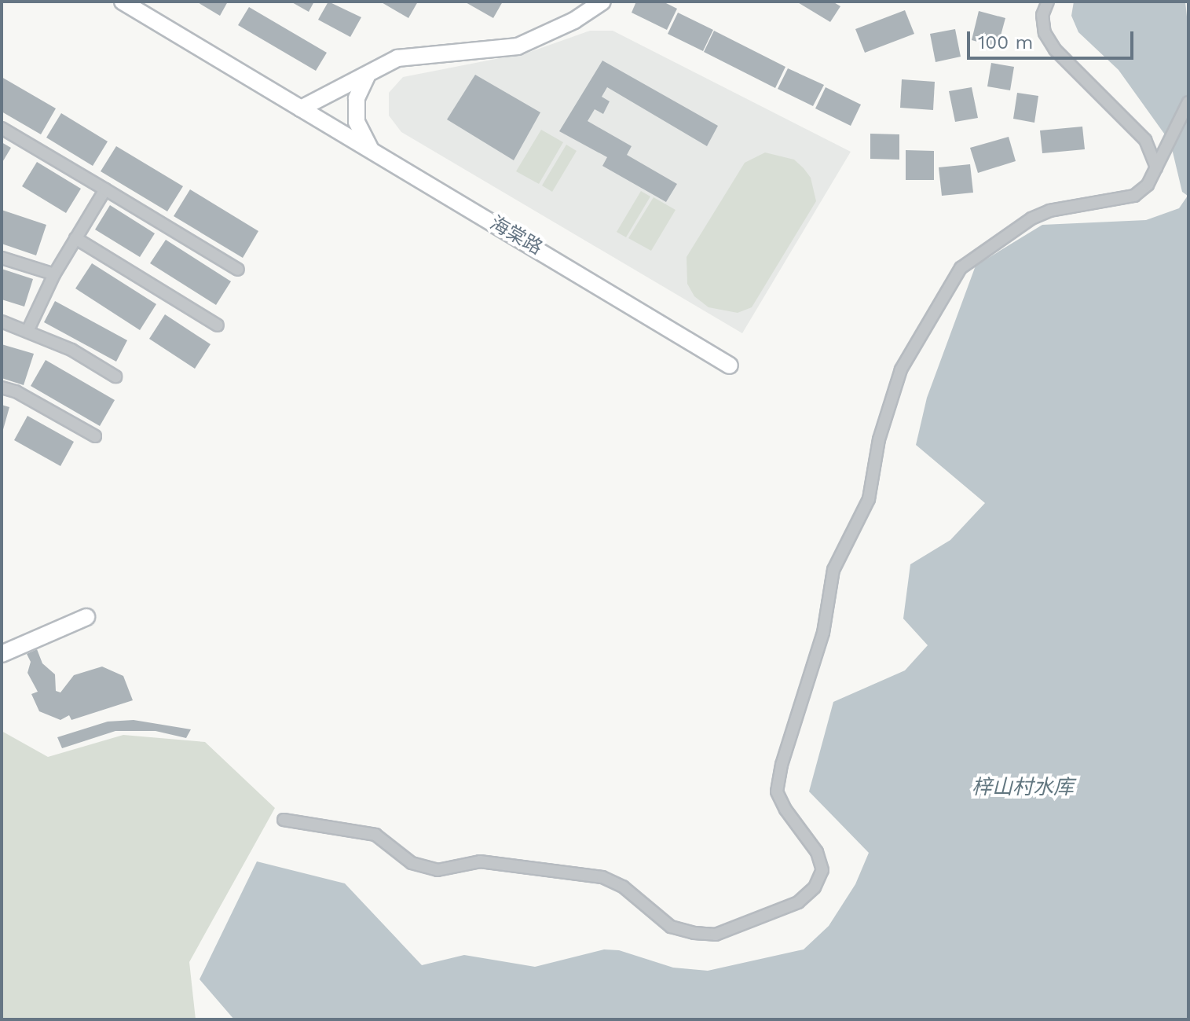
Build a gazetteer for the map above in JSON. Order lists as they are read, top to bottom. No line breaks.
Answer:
{"streets":{"street":["海棠路"]},"water":["梓山村水库"],"scale_bar":"100 m"}
